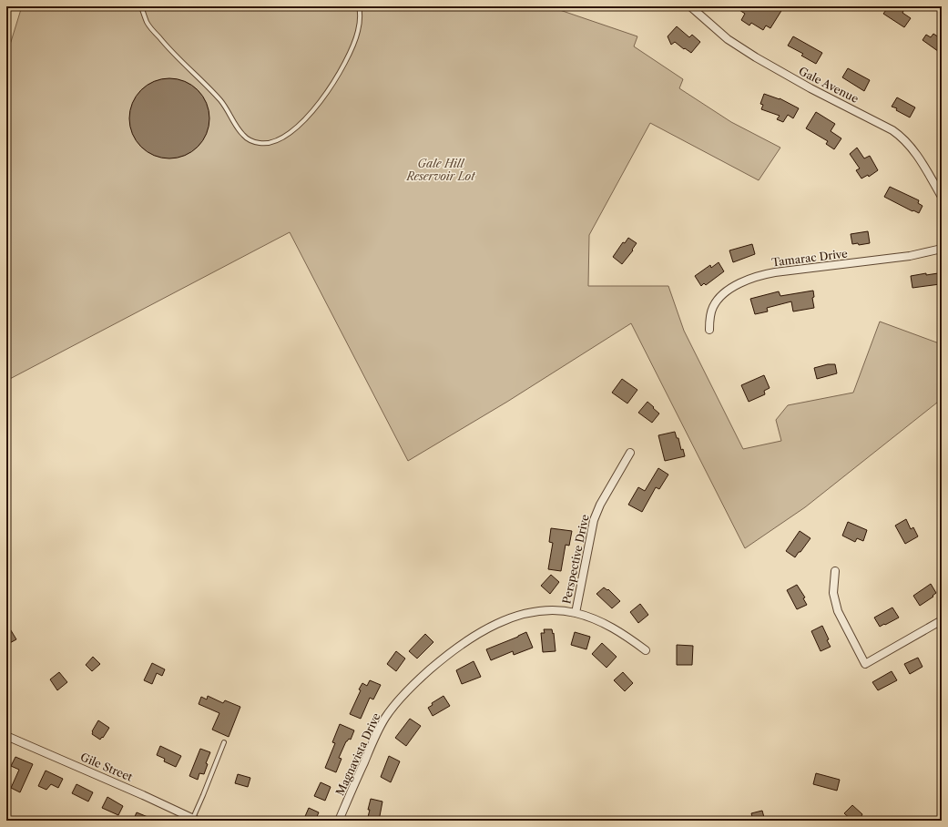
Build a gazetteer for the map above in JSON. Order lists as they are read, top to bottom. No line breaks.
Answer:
{"streets":{"street":["Gale Avenue","Tamarac Drive","Perspective Drive","Magnavista Drive","Gile Street"]},"crossings":[["Perspective Drive","Magnavista Drive"]],"parks":["Gale Hill Reservoir Lot"]}
